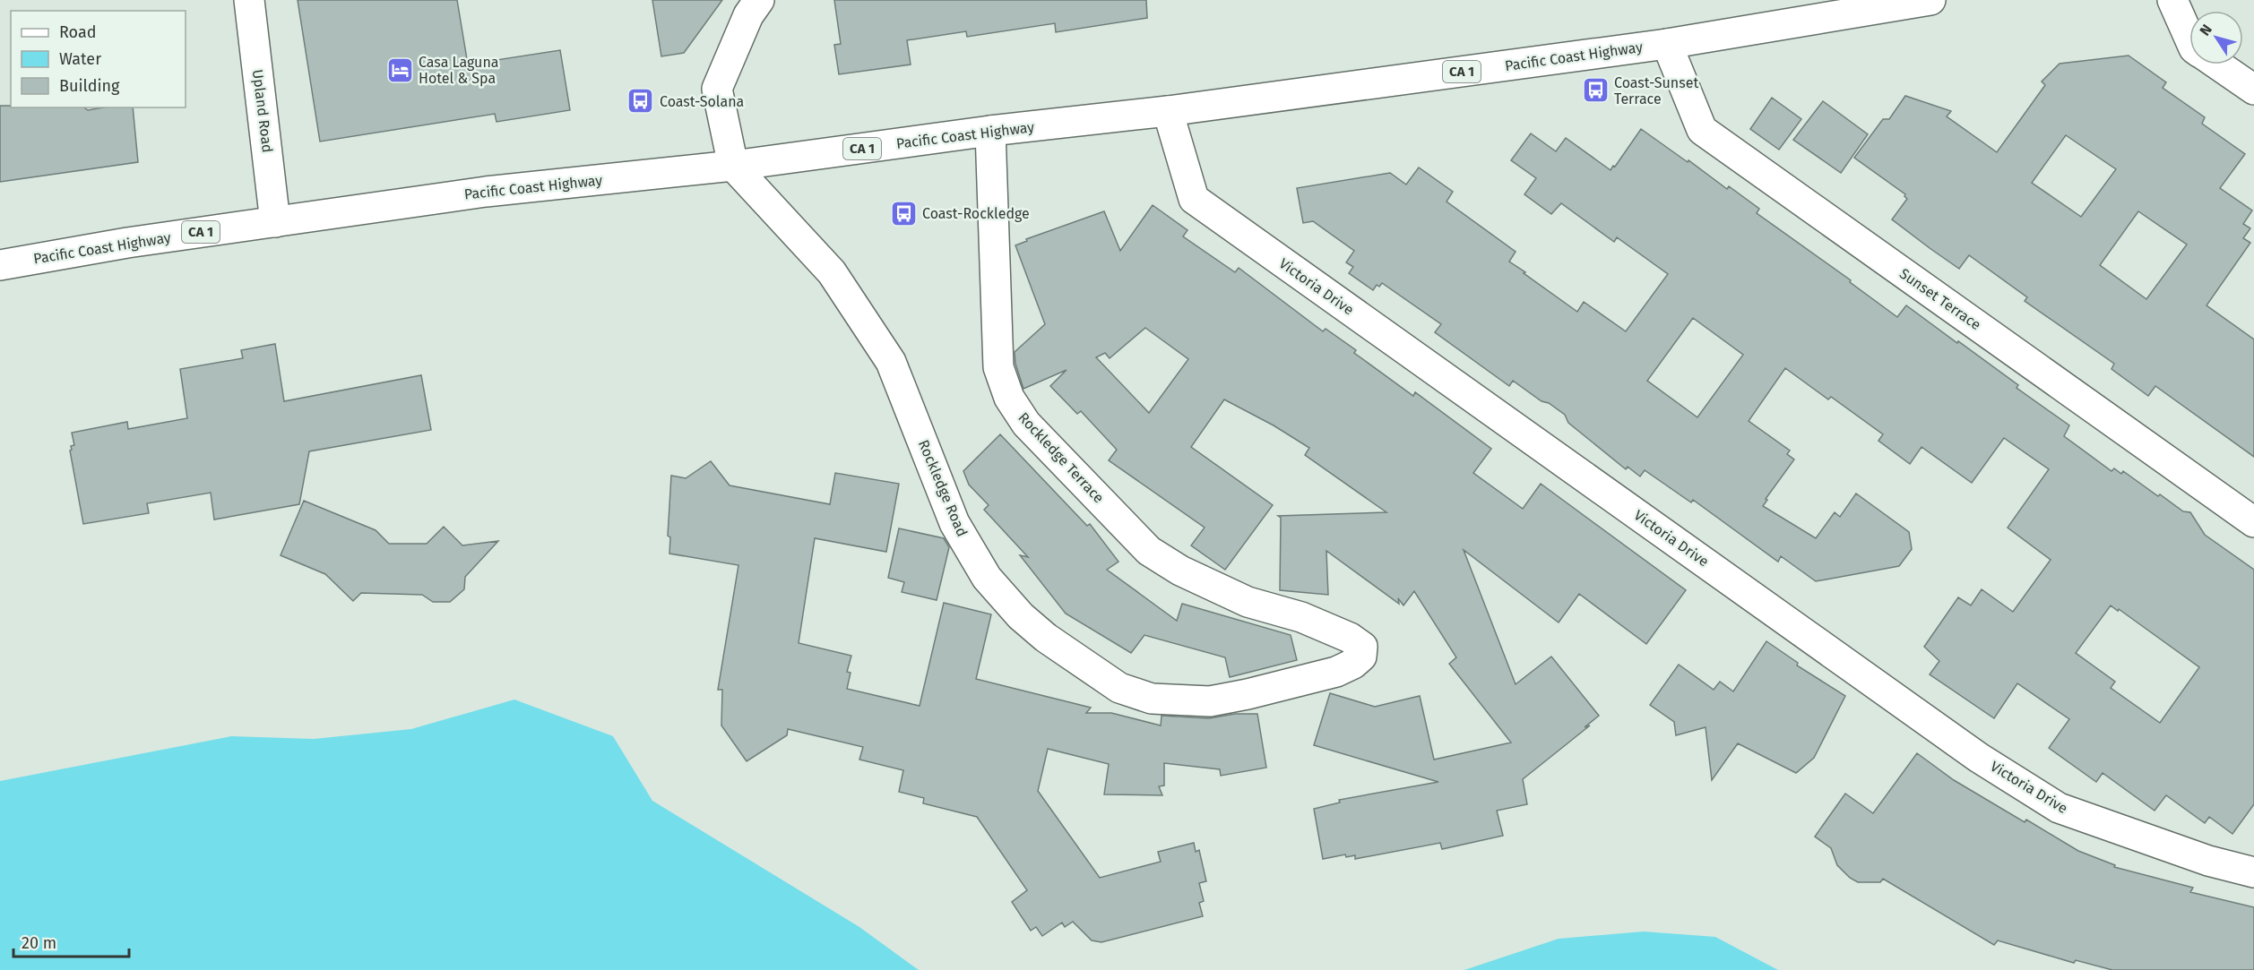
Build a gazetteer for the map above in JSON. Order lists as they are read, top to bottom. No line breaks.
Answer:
{"streets":{"main road":["Pacific Coast Highway","CA 1","Upland Road","Victoria Drive","Sunset Terrace","Rockledge Terrace","Rockledge Road"]},"crossings":[["Pacific Coast Highway","Upland Road"],["Pacific Coast Highway","Victoria Drive"],["Pacific Coast Highway","Sunset Terrace"],["Pacific Coast Highway","Rockledge Terrace"],["Pacific Coast Highway","Rockledge Road"],["Rockledge Terrace","Rockledge Road"]],"places":{"hotel":["Casa Laguna Hotel & Spa"],"bus stop":["Coast-Sunset Terrace","Coast-Solana","Coast-Rockledge"]},"legend":["Road","Water","Building"],"scale_bar":"20 m","north":"top left"}
